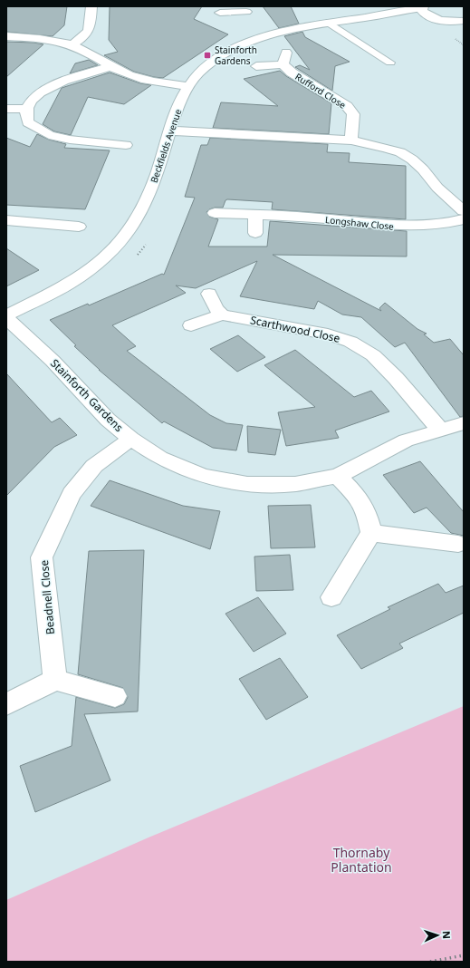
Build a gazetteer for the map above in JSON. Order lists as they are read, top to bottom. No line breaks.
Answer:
{"streets":{"street":["Rufford Close","Beckfields Avenue","Longshaw Close","Scarthwood Close","Stainforth Gardens","Beadnell Close"]},"crossings":[["Scarthwood Close","Stainforth Gardens"],["Stainforth Gardens","Beadnell Close"]],"parks":["Thornaby Plantation"],"places":{"transit":["Stainforth Gardens"]},"north":"right"}
